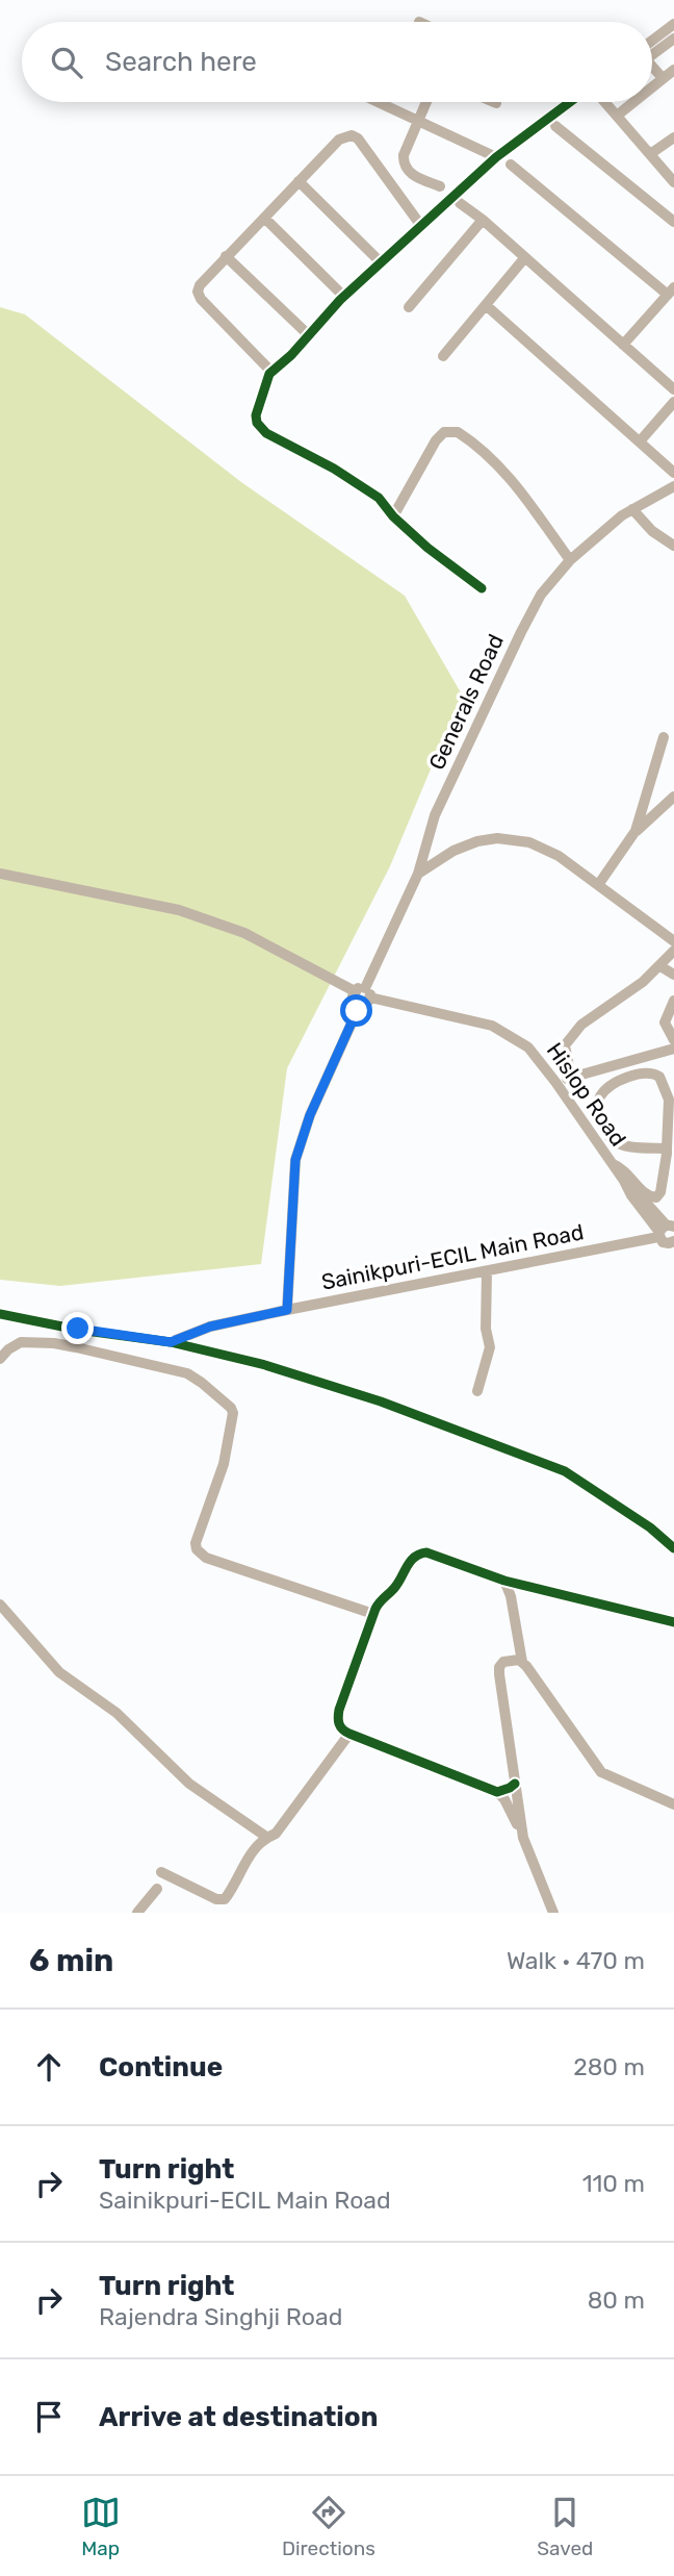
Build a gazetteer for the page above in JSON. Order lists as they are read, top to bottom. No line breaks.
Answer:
{"streets":{"street":["Generals Road","Hislop Road","Sainikpuri-ECIL Main Road"]},"crossings":[["Generals Road","Hislop Road"],["Hislop Road","Sainikpuri-ECIL Main Road"]],"page":{"search":"Search here","heading":["6 min","Walk · 470 m"],"list":[["Continue","280 m"],["Turn right","Sainikpuri-ECIL Main Road","110 m"],["Turn right","Rajendra Singhji Road","80 m"],"Arrive at destination"],"nav":["Map","Directions","Saved"]}}
